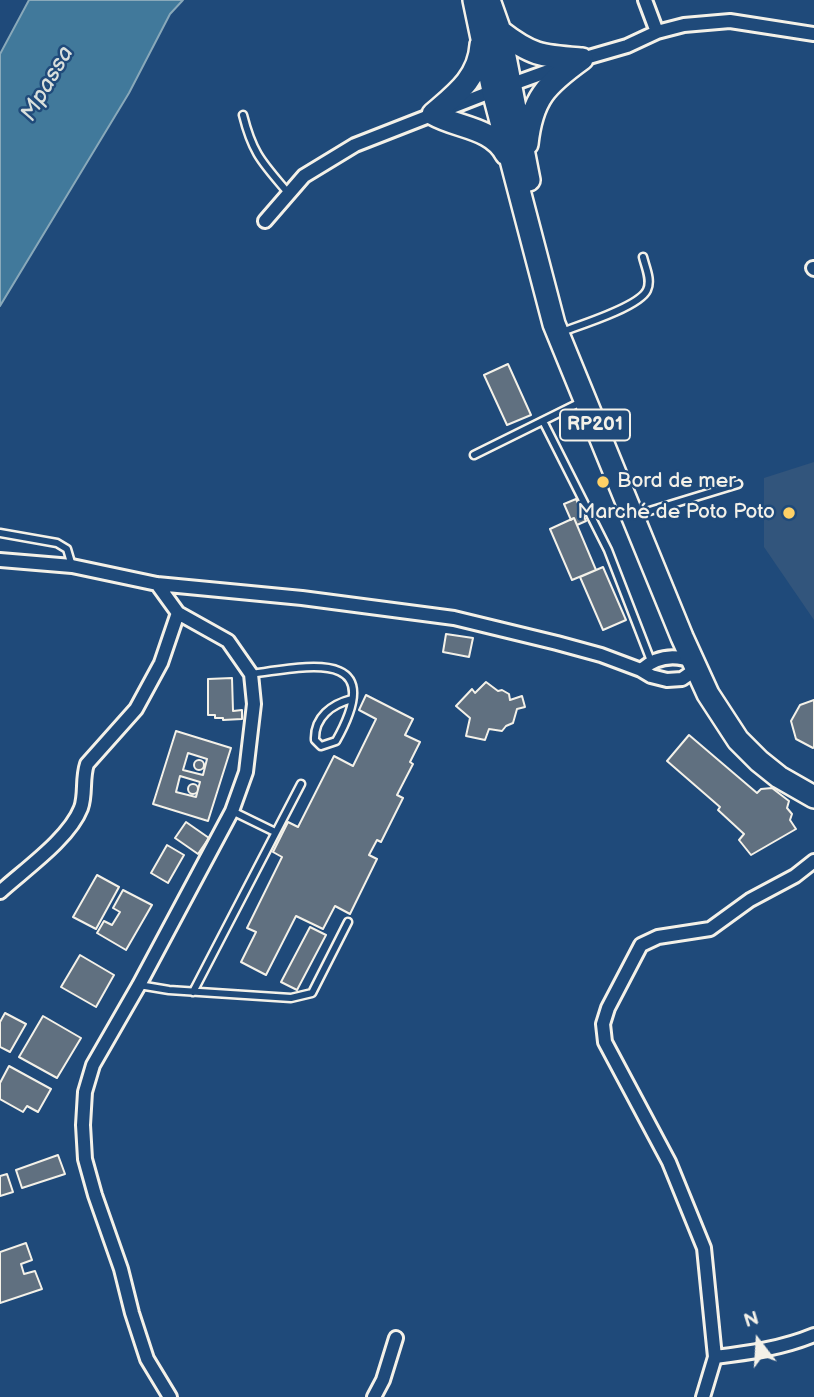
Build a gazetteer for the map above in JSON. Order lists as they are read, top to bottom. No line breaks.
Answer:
{"streets":{"main road":["RP201"]},"water":["Mpassa"],"places":["Bord de mer","Marché de Poto Poto"],"north":"top"}
